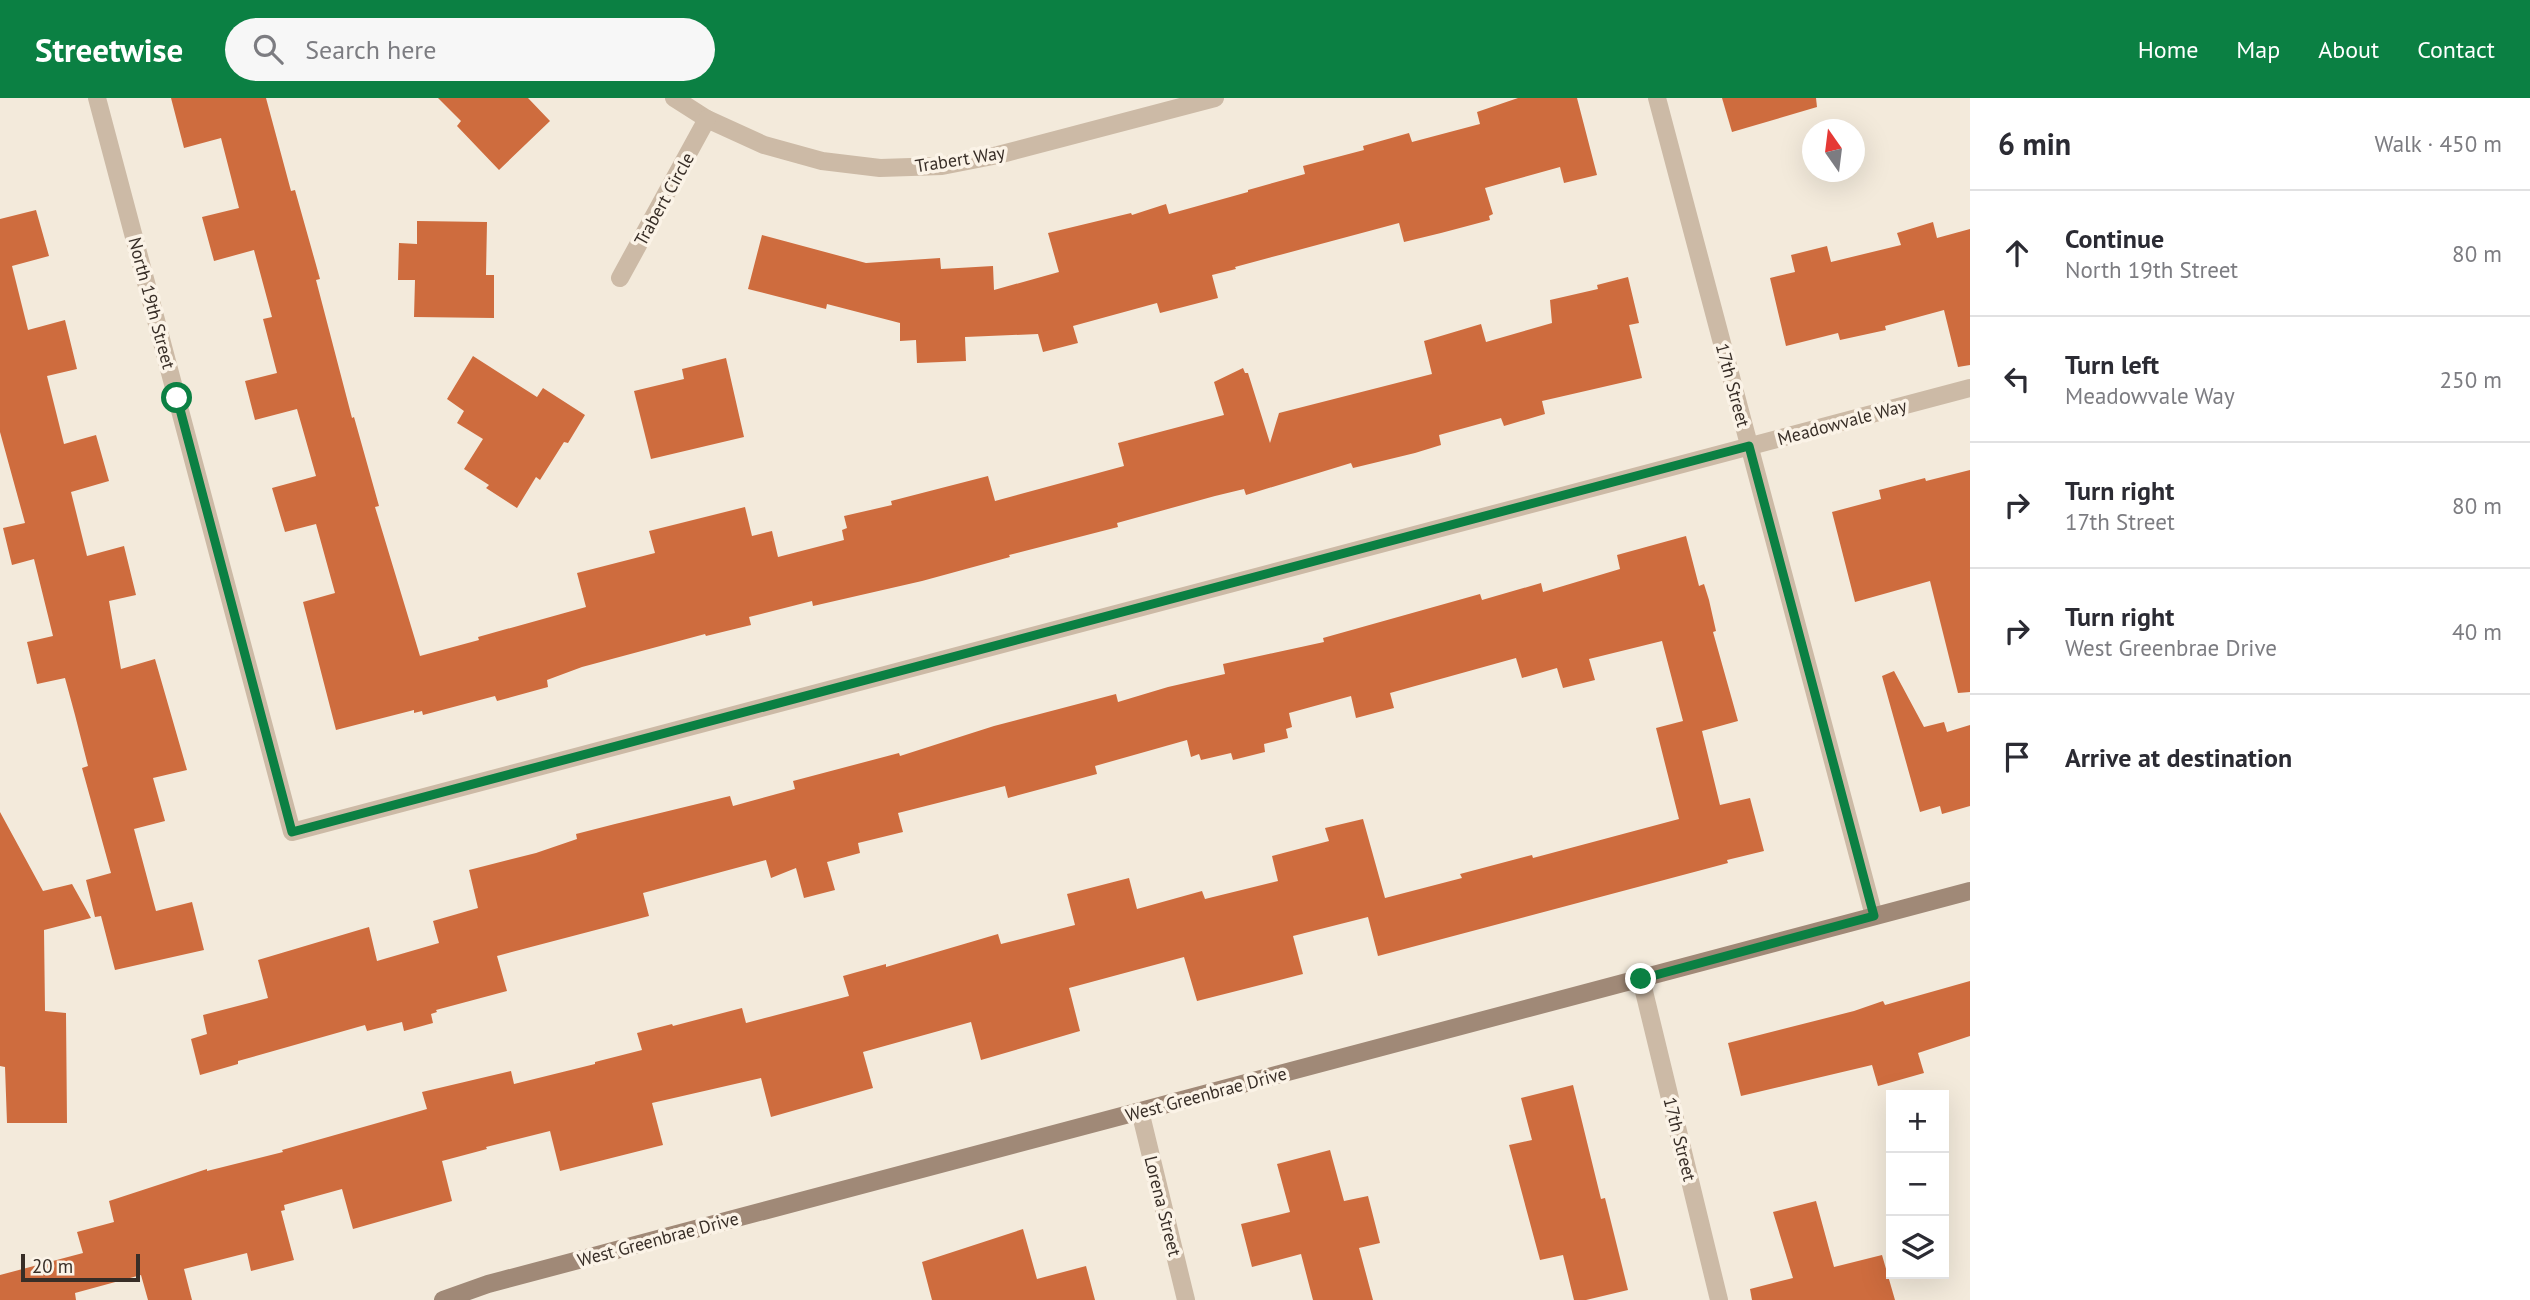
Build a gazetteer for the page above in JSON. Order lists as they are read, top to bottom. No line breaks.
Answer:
{"streets":{"street":["Trabert Way","Trabert Circle","North 19th Street","17th Street","Meadowvale Way","West Greenbrae Drive","Lorena Street"]},"crossings":[["Trabert Way","Trabert Circle"],["North 19th Street","Meadowvale Way"],["17th Street","Meadowvale Way"],["17th Street","West Greenbrae Drive"],["West Greenbrae Drive","Lorena Street"]],"scale_bar":"20 m","north":"top","page":{"header":"Streetwise","search":"Search here","nav":["Home","Map","About","Contact"],"heading":["6 min","Walk · 450 m"],"list":[["Continue","North 19th Street","80 m"],["Turn left","Meadowvale Way","250 m"],["Turn right","17th Street","80 m"],["Turn right","West Greenbrae Drive","40 m"],"Arrive at destination"],"map_buttons":["+","−"],"scale":"20 m"}}
